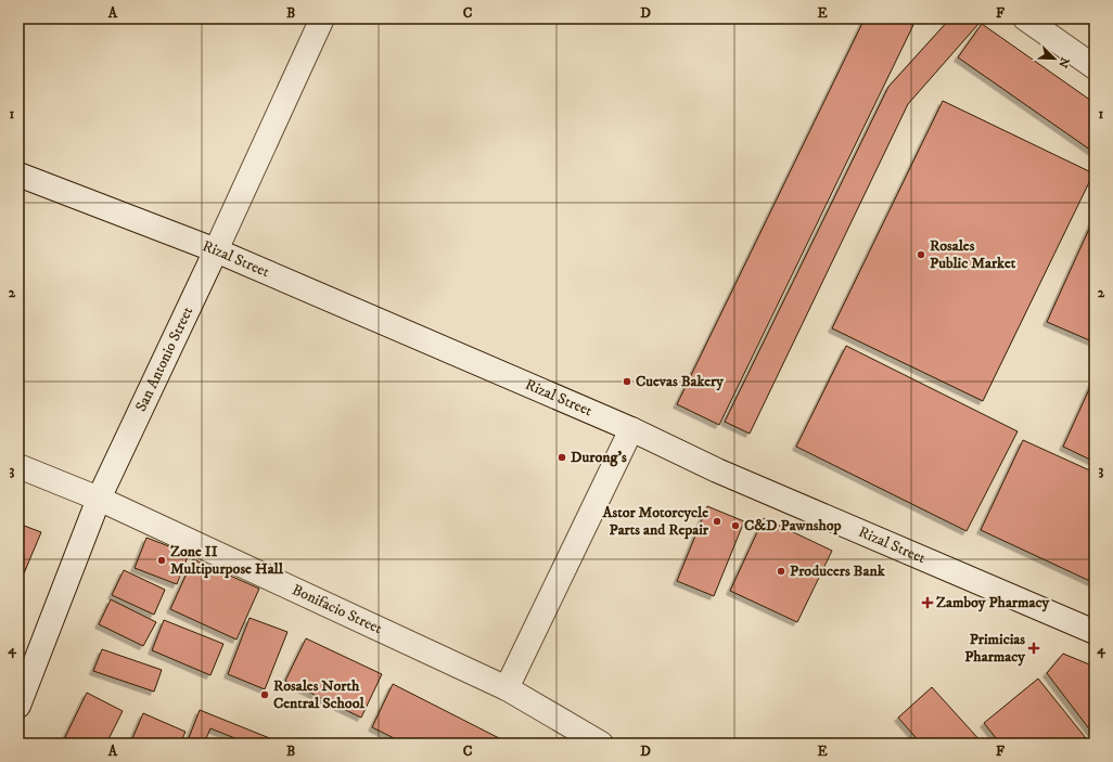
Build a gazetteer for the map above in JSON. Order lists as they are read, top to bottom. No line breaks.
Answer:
{"streets":{"street":["Rizal Street","San Antonio Street","Bonifacio Street"]},"crossings":[["Rizal Street","San Antonio Street"],["San Antonio Street","Bonifacio Street"]],"places":{"other":["Rosales Public Market","Cuevas Bakery","Durong's","Astor Motorcycle Parts and Repair","C&D Pawnshop","Zone II Multipurpose Hall","Producers Bank","Rosales North Central School"],"health":["Zamboy Pharmacy","Primicias Pharmacy"]},"north":"bottom right","grid":{"columns":["A","B","C","D","E","F"],"rows":["1","2","3","4"]}}
